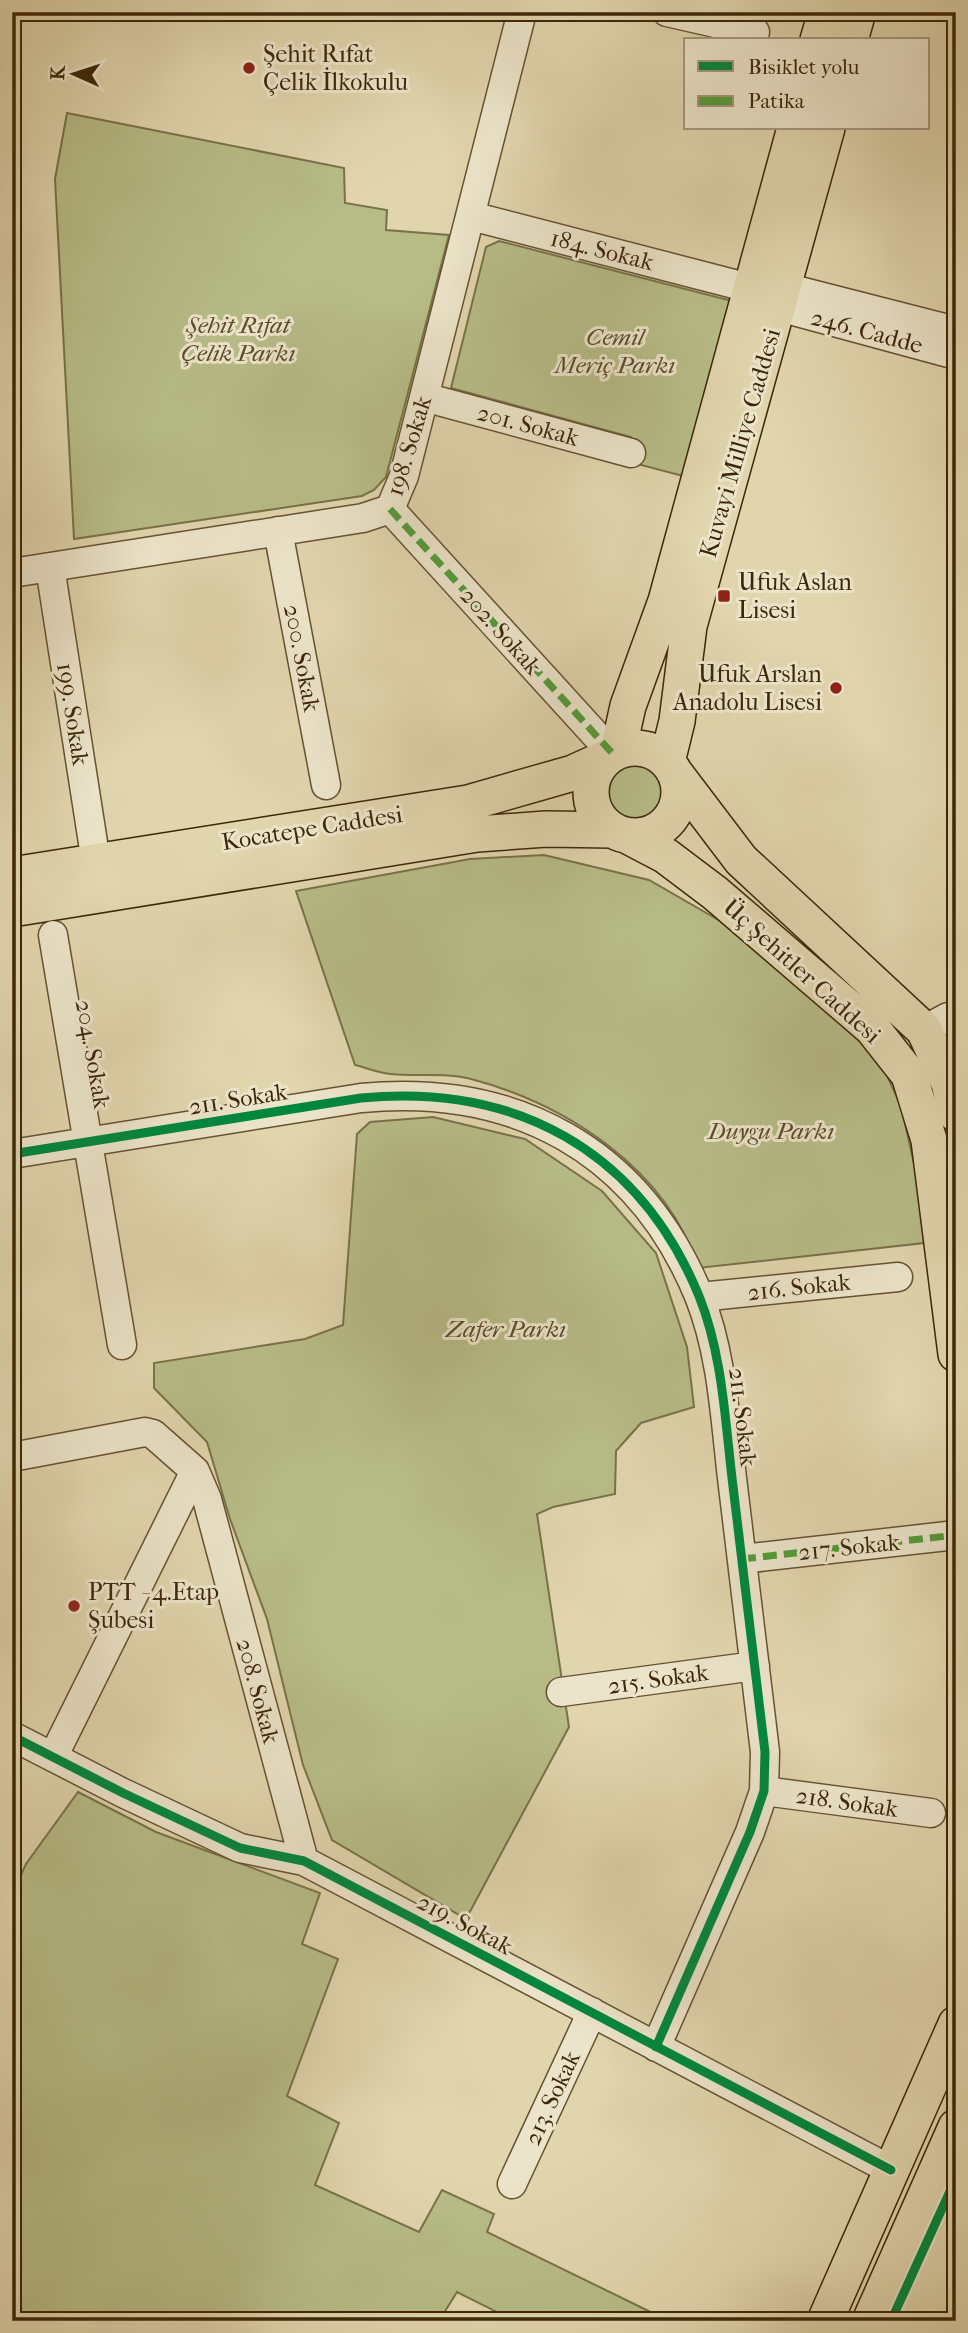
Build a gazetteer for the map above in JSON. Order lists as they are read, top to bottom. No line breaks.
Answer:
{"streets":{"main road":["Kuvayi Milliye Caddesi","Kocatepe Caddesi","Üç Şehitler Caddesi"],"street":["184. Sokak","246. Cadde","201. Sokak","198. Sokak","202. Sokak","200. Sokak","199. Sokak","204. Sokak","211. Sokak","216. Sokak","217. Sokak","215. Sokak","208. Sokak","218. Sokak","219. Sokak","213. Sokak"]},"crossings":[["184. Sokak","246. Cadde"],["184. Sokak","Kuvayi Milliye Caddesi"],["184. Sokak","198. Sokak"],["246. Cadde","Kuvayi Milliye Caddesi"],["201. Sokak","198. Sokak"],["Kuvayi Milliye Caddesi","202. Sokak"],["Kuvayi Milliye Caddesi","Kocatepe Caddesi"],["Kuvayi Milliye Caddesi","Üç Şehitler Caddesi"],["198. Sokak","202. Sokak"],["198. Sokak","200. Sokak"],["198. Sokak","199. Sokak"],["202. Sokak","Kocatepe Caddesi"],["202. Sokak","Üç Şehitler Caddesi"],["199. Sokak","Kocatepe Caddesi"],["Kocatepe Caddesi","Üç Şehitler Caddesi"],["204. Sokak","211. Sokak"],["211. Sokak","216. Sokak"],["211. Sokak","217. Sokak"],["211. Sokak","215. Sokak"],["211. Sokak","218. Sokak"],["211. Sokak","219. Sokak"],["208. Sokak","219. Sokak"],["219. Sokak","213. Sokak"]],"parks":["Şehit Rıfat Çelik Parkı","Cemil Meriç Parkı","Duygu Parkı","Zafer Parkı"],"places":{"other":["Şehit Rıfat Çelik İlkokulu","Ufuk Arslan Anadolu Lisesi","PTT - 4.Etap Şubesi"],"transit":["Ufuk Aslan Lisesi"]},"legend":["Bisiklet yolu","Patika"],"north":"left"}
